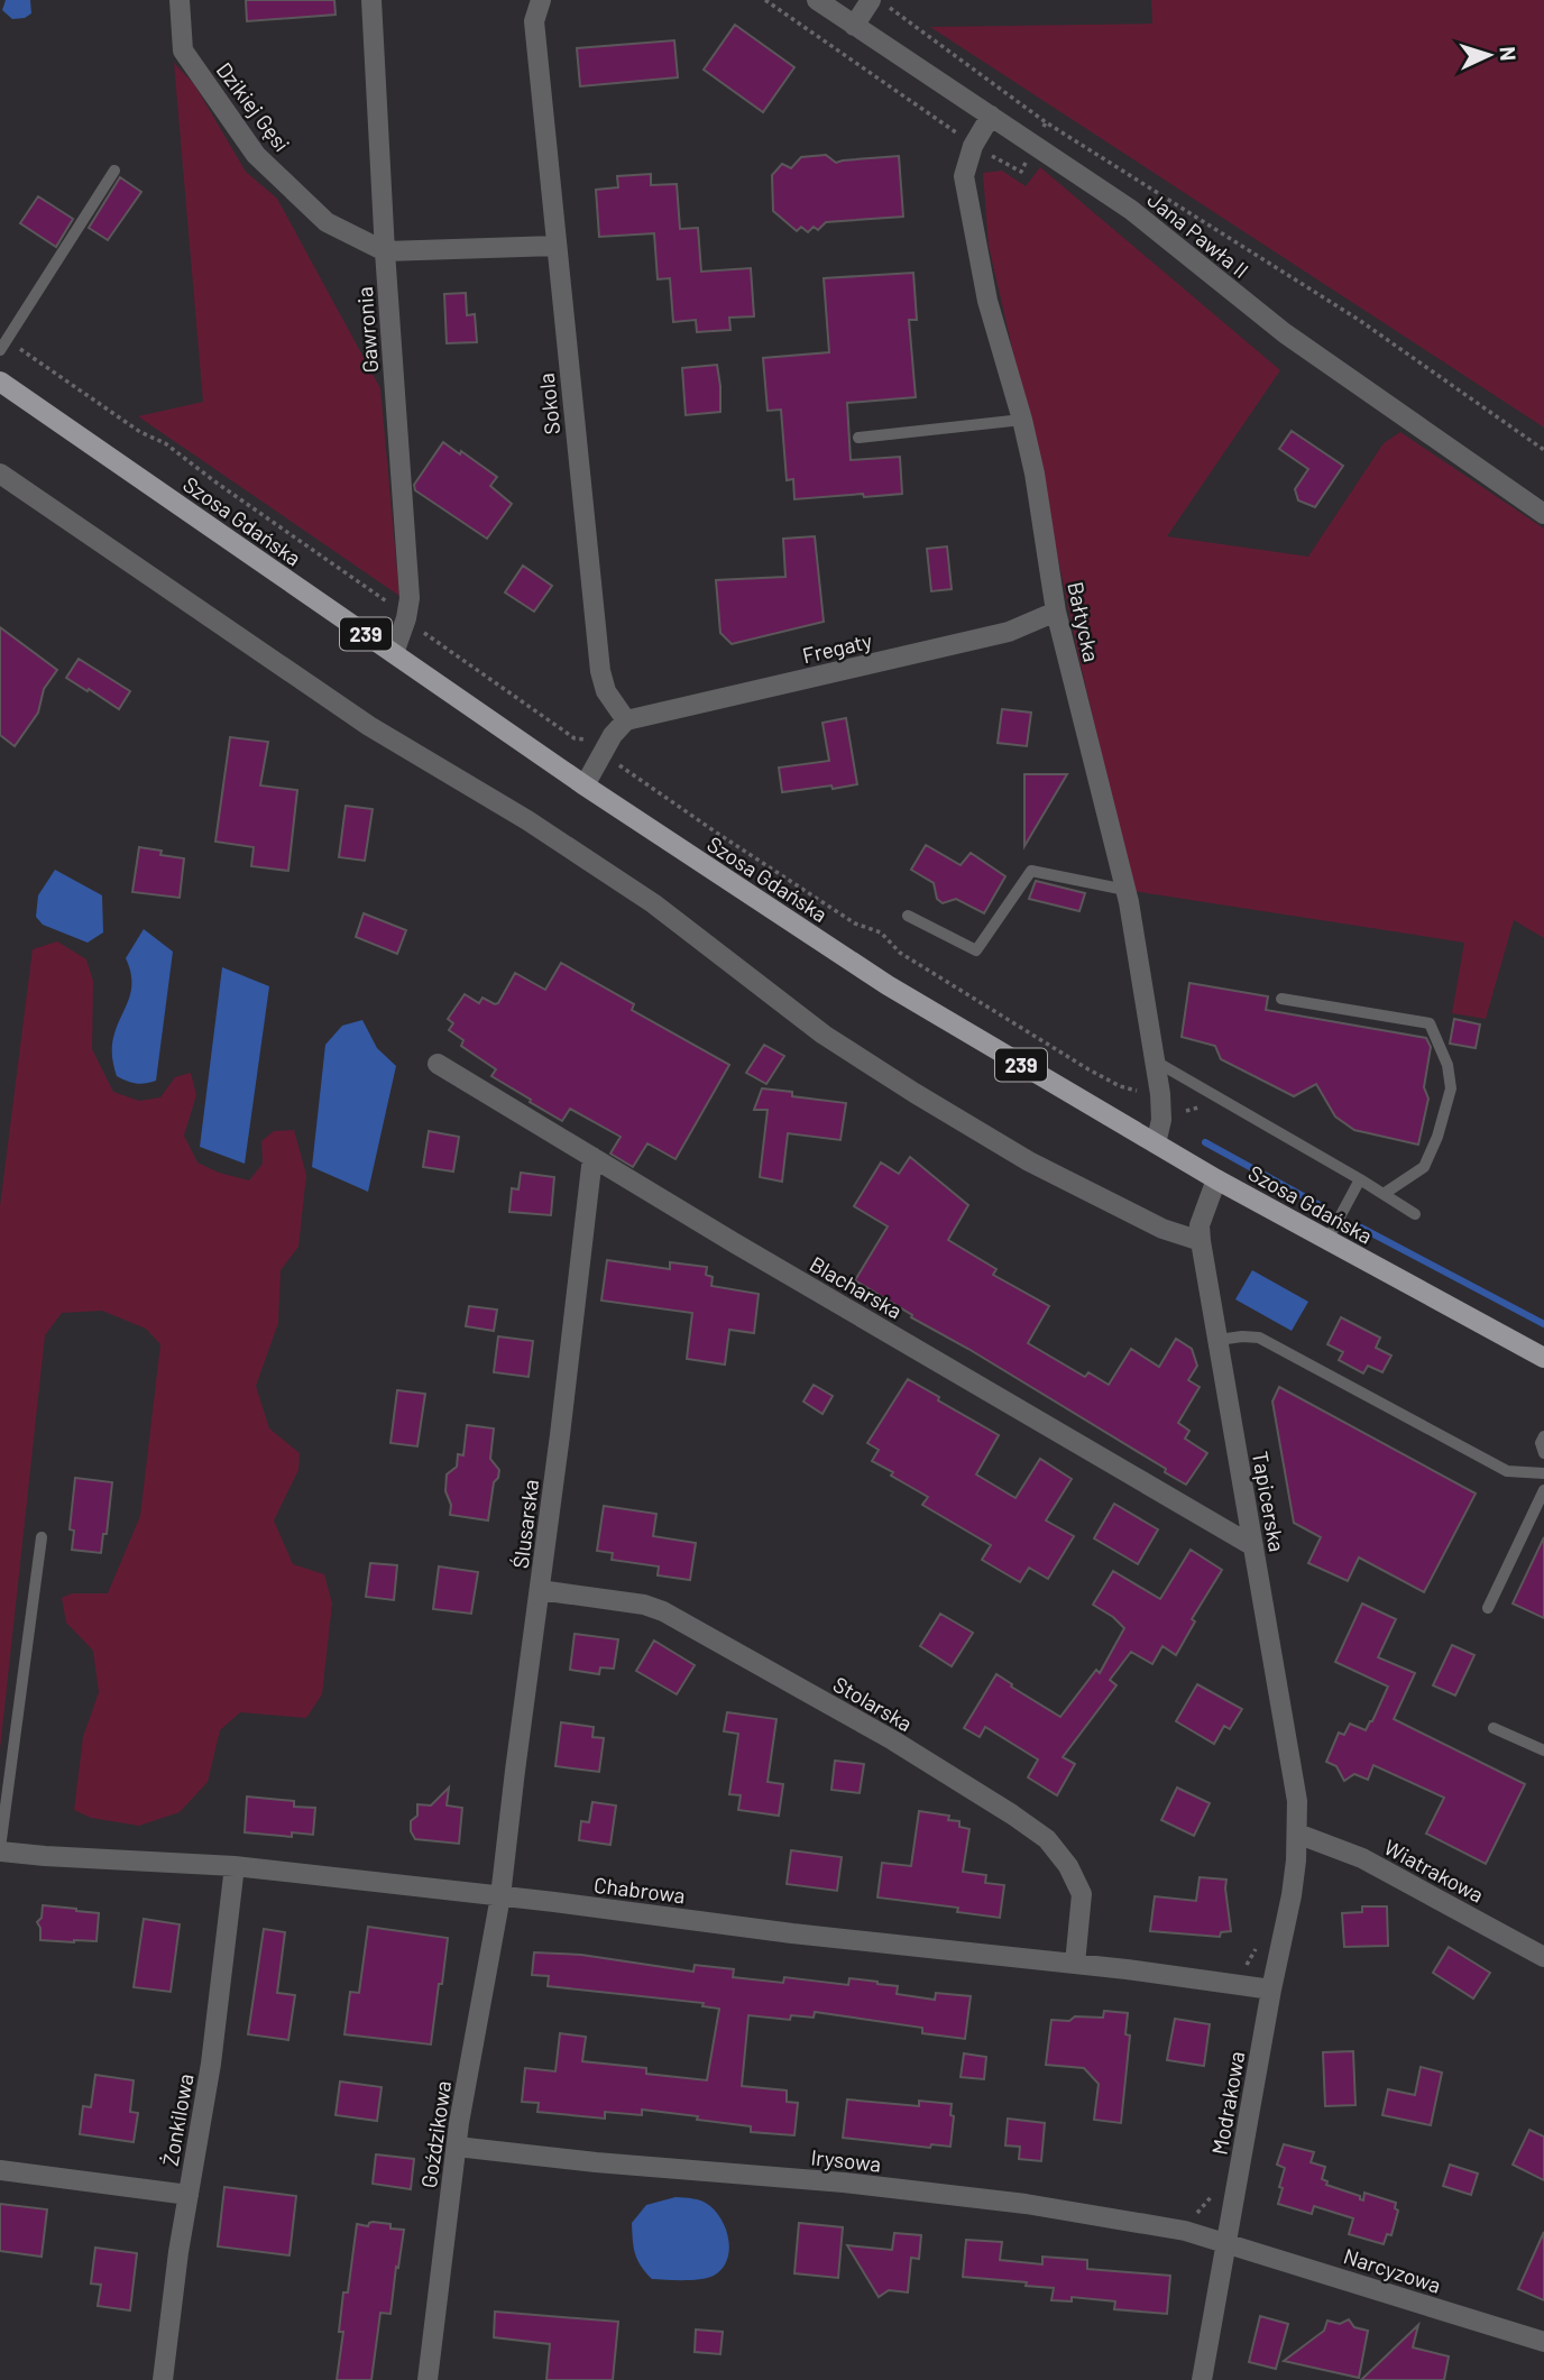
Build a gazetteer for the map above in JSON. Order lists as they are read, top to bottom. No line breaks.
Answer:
{"streets":{"main road":["Szosa Gdańska","239"],"street":["Dzikiej Gęsi","Jana Pawła II","Gawronia","Sokola","Bałtycka","Fregaty","Blacharska","Tapicerska","Ślusarska","Stolarska","Wiatrakowa","Chabrowa","Modrakowa","Żonkilowa","Goździkowa","Irysowa","Narcyzowa"]},"crossings":[["Dzikiej Gęsi","Gawronia"],["Dzikiej Gęsi","Sokola"],["Jana Pawła II","Bałtycka"],["Gawronia","Szosa Gdańska"],["Sokola","Fregaty"],["Szosa Gdańska","Bałtycka"],["Szosa Gdańska","Tapicerska"],["Bałtycka","Fregaty"],["Blacharska","Tapicerska"],["Blacharska","Ślusarska"],["Tapicerska","Wiatrakowa"],["Tapicerska","Modrakowa"],["Ślusarska","Stolarska"],["Ślusarska","Chabrowa"],["Ślusarska","Goździkowa"],["Stolarska","Chabrowa"],["Wiatrakowa","Modrakowa"],["Chabrowa","Modrakowa"],["Chabrowa","Żonkilowa"],["Chabrowa","Goździkowa"],["Modrakowa","Irysowa"],["Modrakowa","Narcyzowa"],["Goździkowa","Irysowa"],["Irysowa","Narcyzowa"]],"north":"right"}
